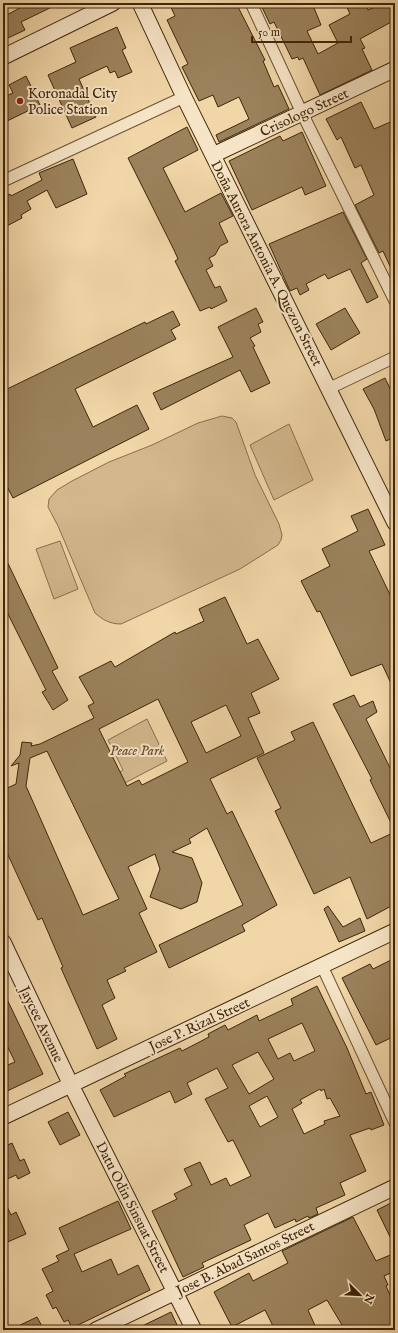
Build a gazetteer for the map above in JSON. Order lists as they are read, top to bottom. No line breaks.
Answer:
{"streets":{"street":["Crisologo Street","Doña Aurora Antonia A. Quezon Street","Jaycee Avenue","Jose P. Rizal Street","Datu Odin Sinsuat Street","Jose B. Abad Santos Street"]},"crossings":[["Crisologo Street","Doña Aurora Antonia A. Quezon Street"],["Jaycee Avenue","Jose P. Rizal Street"],["Jaycee Avenue","Datu Odin Sinsuat Street"],["Jose P. Rizal Street","Datu Odin Sinsuat Street"],["Datu Odin Sinsuat Street","Jose B. Abad Santos Street"]],"parks":["Peace Park"],"places":["Koronadal City Police Station"],"scale_bar":"50 m","north":"bottom right"}
